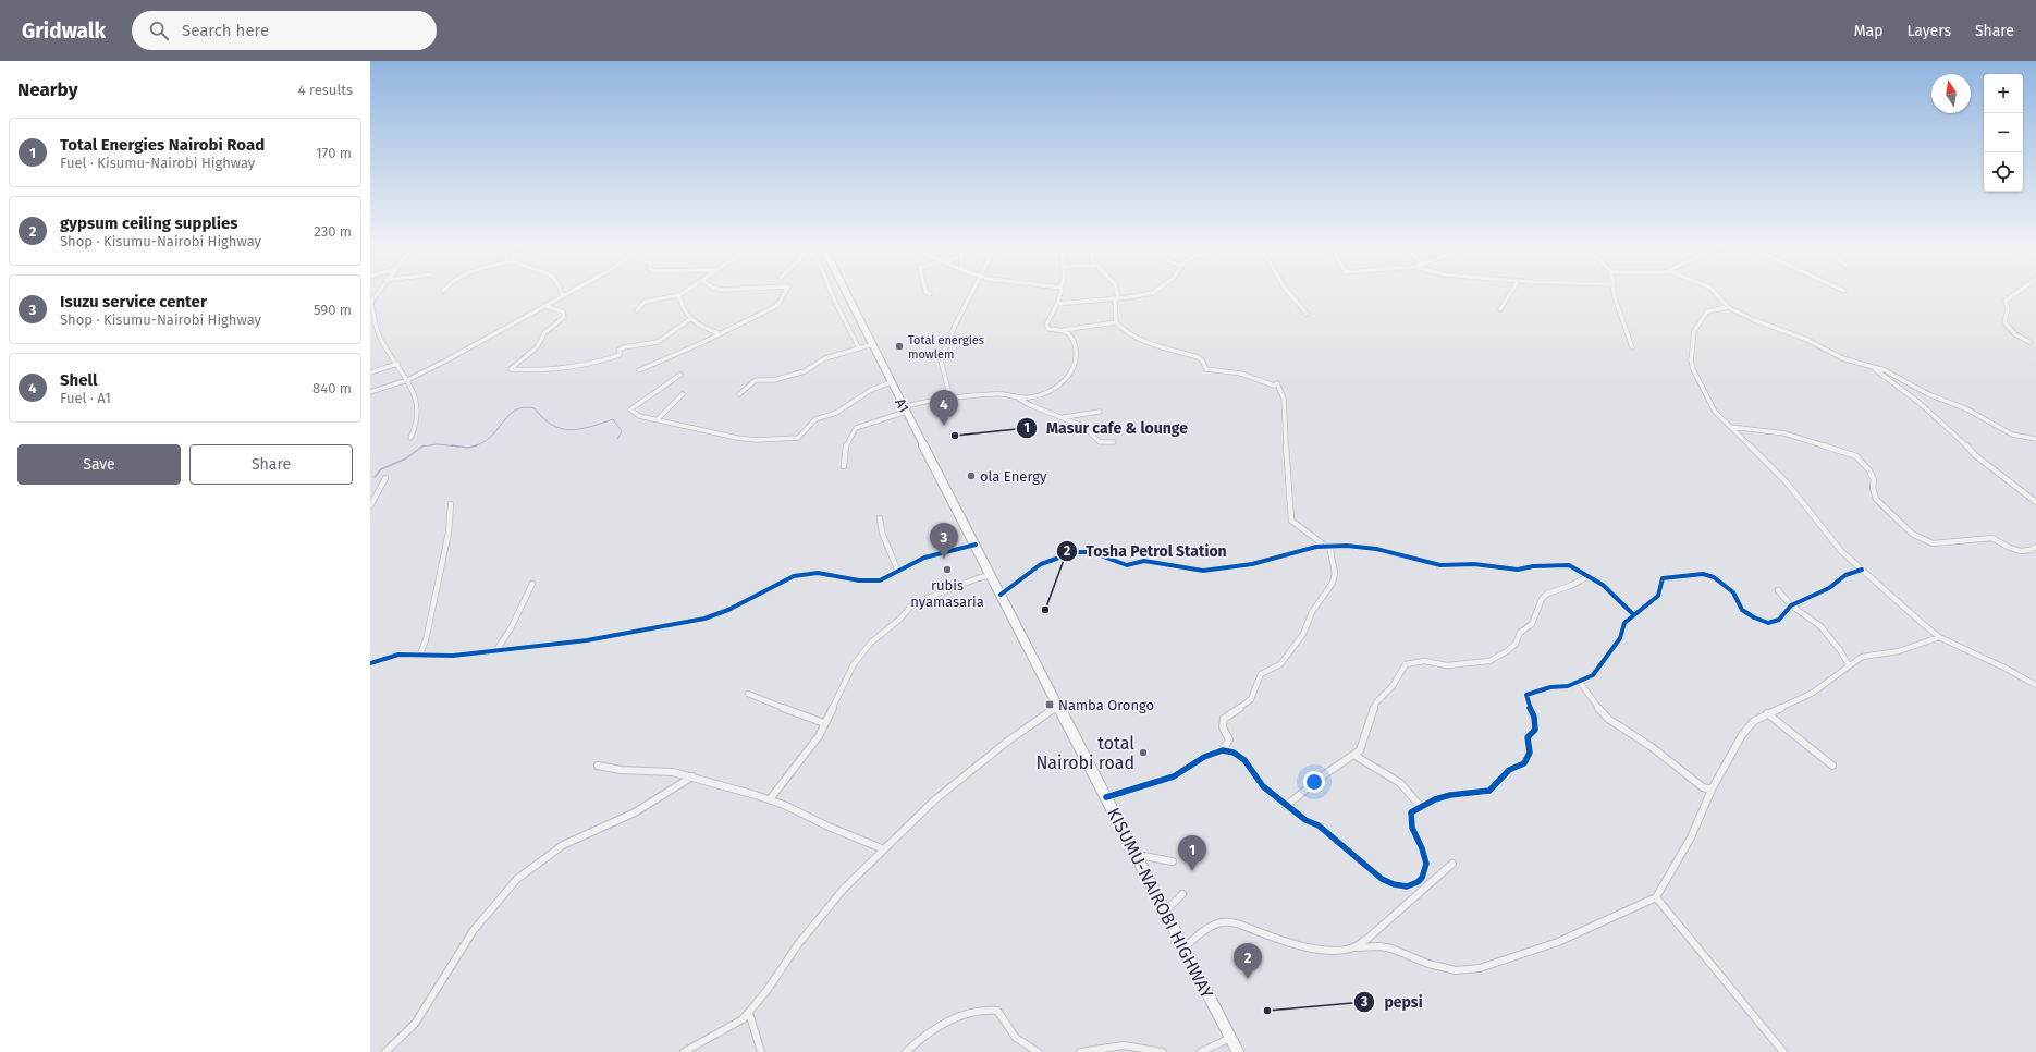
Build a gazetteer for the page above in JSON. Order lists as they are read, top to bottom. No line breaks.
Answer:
{"streets":{"highway":["A1","KISUMU-NAIROBI HIGHWAY"]},"crossings":[["A1","KISUMU-NAIROBI HIGHWAY"]],"places":{"other":["Total energies mowlem","Masur cafe & lounge","ola Energy","rubis nyamasaria","Tosha Petrol Station","total Nairobi road","pepsi"],"transit":["Namba Orongo"]},"north":"top","page":{"header":"Gridwalk","search":"Search here","nav":["Map","Layers","Share"],"heading":["Nearby","4 results"],"map_buttons":["+","−"],"list":[{"mark":"1","name":"Total Energies Nairobi Road","note":"Fuel · Kisumu-Nairobi Highway","value":"170 m"},{"mark":"2","name":"gypsum ceiling supplies","note":"Shop · Kisumu-Nairobi Highway","value":"230 m"},{"mark":"3","name":"Isuzu service center","note":"Shop · Kisumu-Nairobi Highway","value":"590 m"},{"mark":"4","name":"Shell","note":"Fuel · A1","value":"840 m"}],"pins":["4","3","1","2"],"buttons":["Save","Share"]}}
